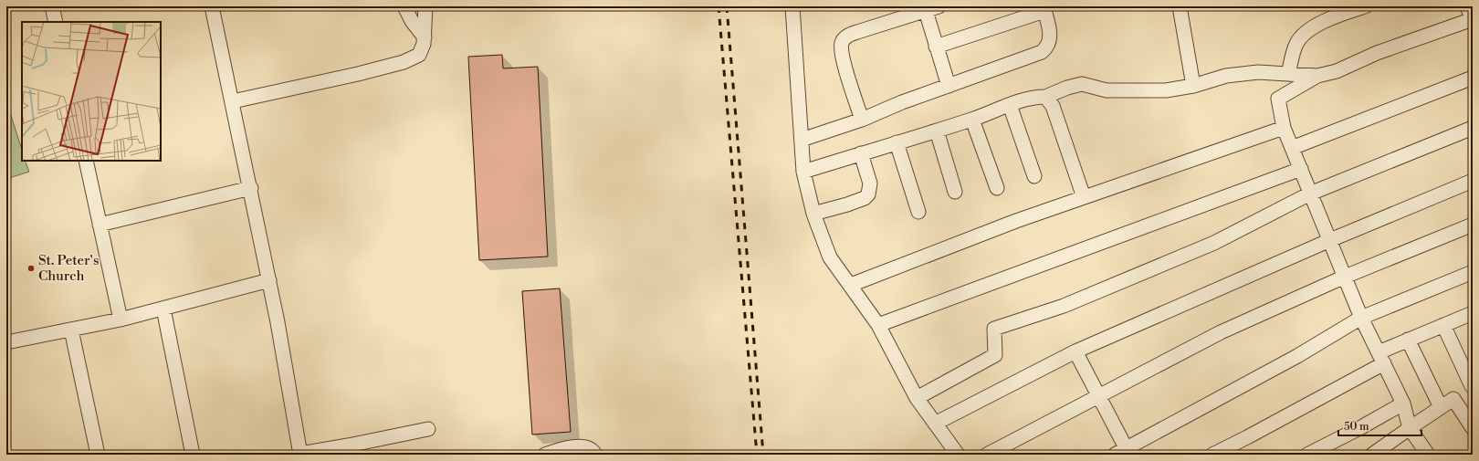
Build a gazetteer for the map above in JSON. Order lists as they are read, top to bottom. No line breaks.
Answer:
{"places":["St. Peter's Church"],"scale_bar":"50 m"}
